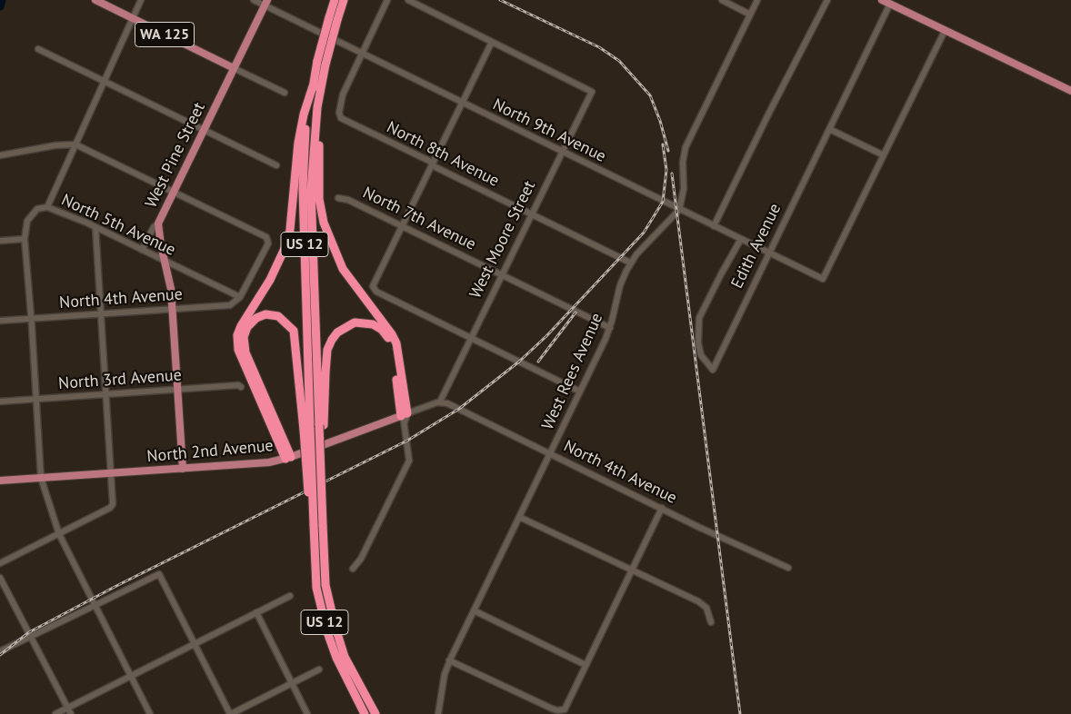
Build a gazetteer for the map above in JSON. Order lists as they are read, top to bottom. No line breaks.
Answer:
{"streets":{"highway":["US 12"],"main road":["WA 125","West Pine Street","North 2nd Avenue"],"street":["North 9th Avenue","North 8th Avenue","North 7th Avenue","North 5th Avenue","West Moore Street","Edith Avenue","North 4th Avenue","West Rees Avenue","North 3rd Avenue"]},"crossings":[["WA 125","West Pine Street"],["North 9th Avenue","North 8th Avenue"],["North 9th Avenue","West Pine Street"],["North 9th Avenue","West Moore Street"],["North 9th Avenue","Edith Avenue"],["North 9th Avenue","West Rees Avenue"],["North 8th Avenue","West Moore Street"],["North 8th Avenue","West Rees Avenue"],["West Pine Street","North 5th Avenue"],["West Pine Street","North 4th Avenue"],["West Pine Street","North 3rd Avenue"],["West Pine Street","North 2nd Avenue"],["North 7th Avenue","West Moore Street"],["North 7th Avenue","West Rees Avenue"],["North 5th Avenue","North 4th Avenue"],["West Moore Street","North 4th Avenue"],["West Moore Street","North 2nd Avenue"],["North 4th Avenue","West Rees Avenue"],["North 4th Avenue","North 2nd Avenue"]]}
